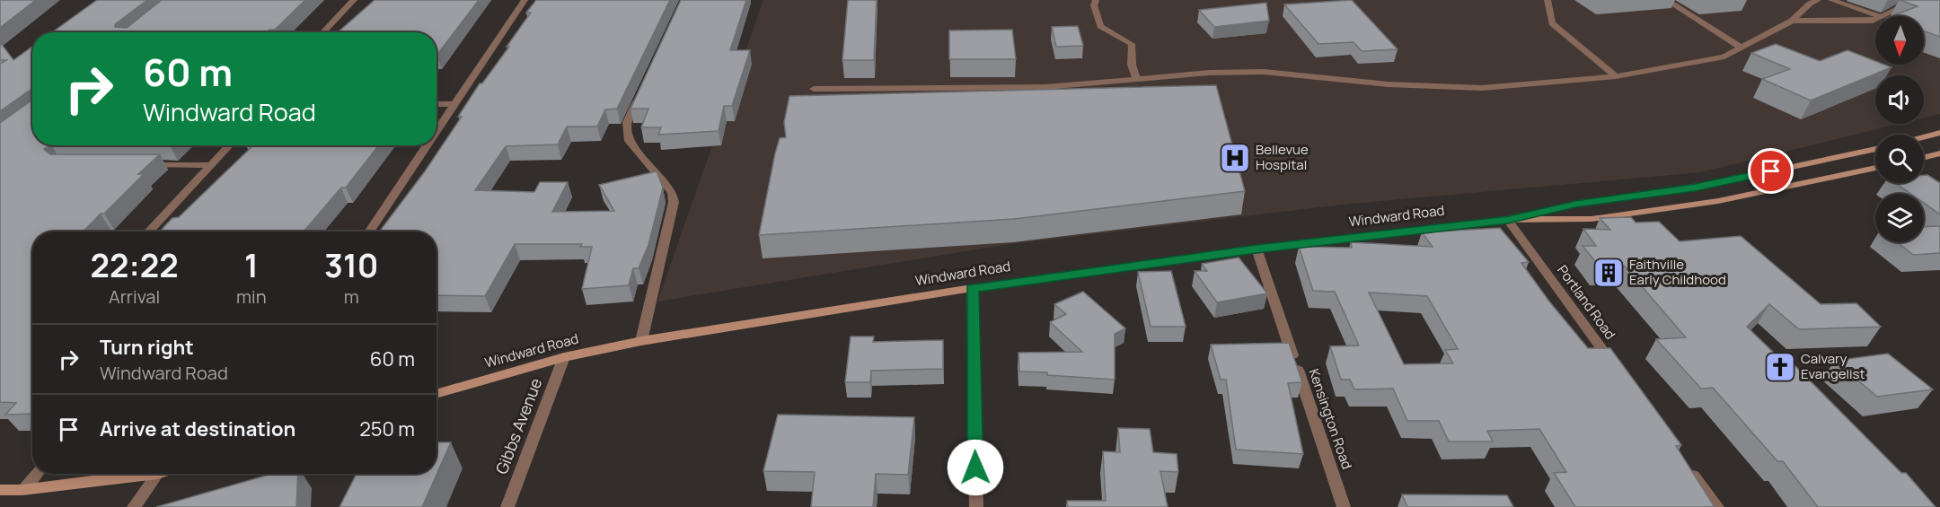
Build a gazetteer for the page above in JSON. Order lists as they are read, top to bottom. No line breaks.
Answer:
{"streets":{"main road":["Windward Road"],"street":["Portland Road","Kensington Road","Gibbs Avenue"]},"crossings":[["Windward Road","Portland Road"],["Windward Road","Kensington Road"],["Windward Road","Gibbs Avenue"]],"places":{"hospital":["Bellevue Hospital"],"building":["Faithville Early Childhood"],"church":["Calvary Evangelist"]},"north":"bottom","page":{"turn":["60 m","Windward Road"],"eta":["22:22","Arrival","1","min","310","m"],"list":[{"name":"Turn right","note":"Windward Road","value":"60 m"},{"name":"Arrive at destination","value":"250 m"}]}}
